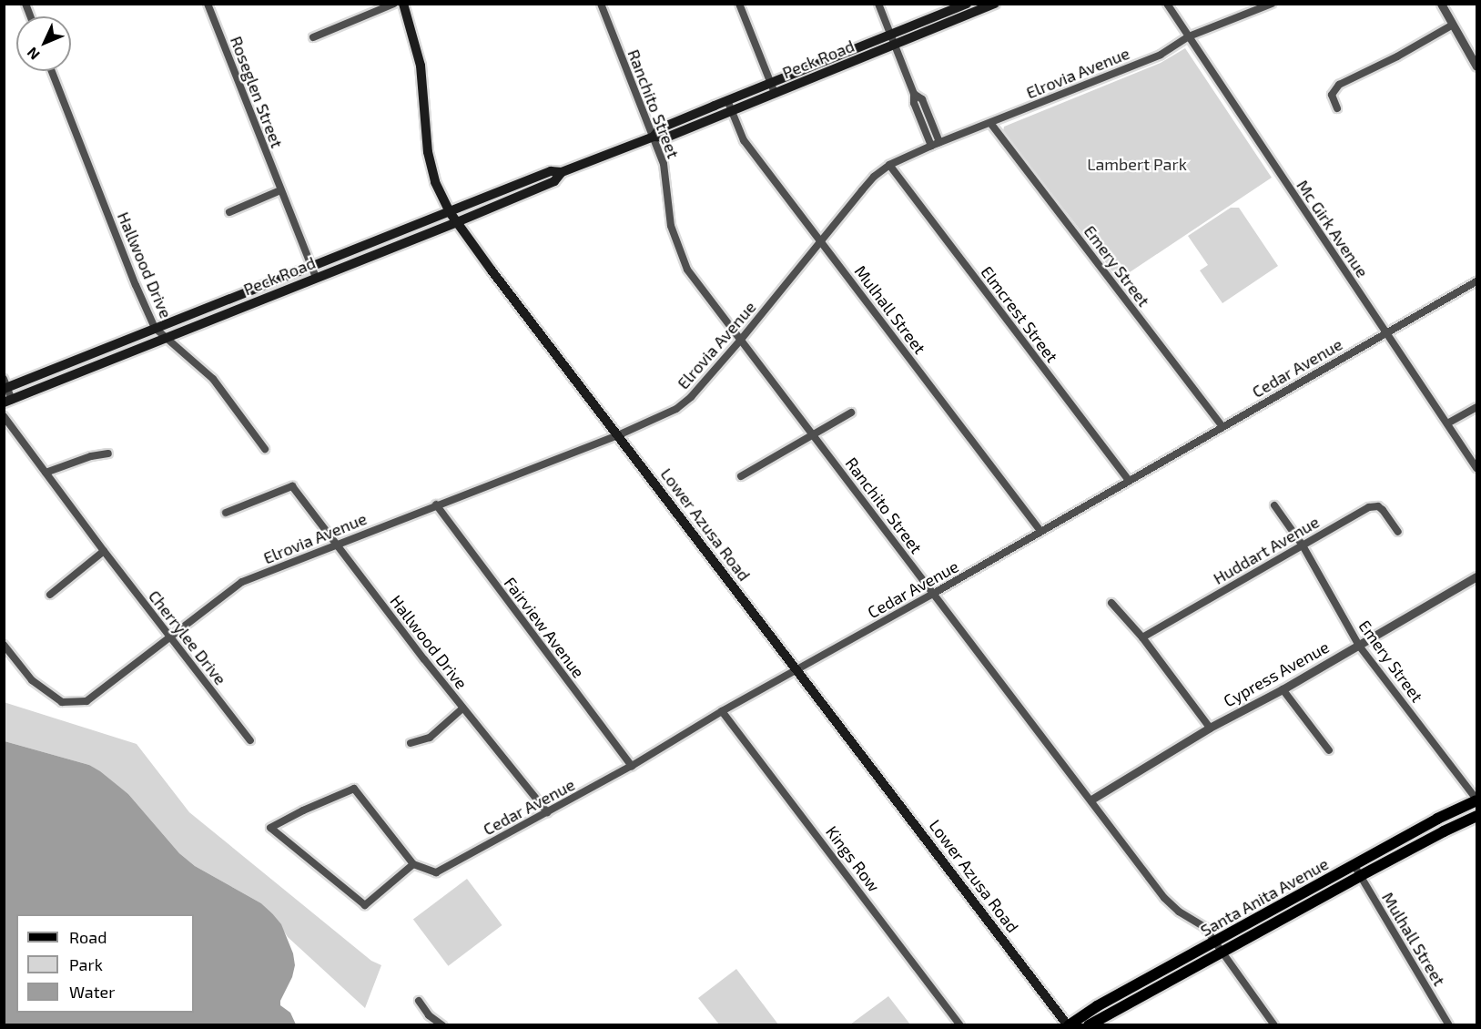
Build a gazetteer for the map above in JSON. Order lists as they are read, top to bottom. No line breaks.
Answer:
{"streets":{"main road":["Peck Road","Lower Azusa Road","Santa Anita Avenue"],"street":["Elrovia Avenue","Roseglen Street","Ranchito Street","Mc Girk Avenue","Hallwood Drive","Emery Street","Mulhall Street","Elmcrest Street","Cedar Avenue","Huddart Avenue","Fairview Avenue","Cherrylee Drive","Cypress Avenue","Kings Row"]},"crossings":[["Peck Road","Roseglen Street"],["Peck Road","Ranchito Street"],["Peck Road","Hallwood Drive"],["Peck Road","Mulhall Street"],["Peck Road","Lower Azusa Road"],["Elrovia Avenue","Ranchito Street"],["Elrovia Avenue","Mc Girk Avenue"],["Elrovia Avenue","Hallwood Drive"],["Elrovia Avenue","Emery Street"],["Elrovia Avenue","Mulhall Street"],["Elrovia Avenue","Elmcrest Street"],["Elrovia Avenue","Lower Azusa Road"],["Elrovia Avenue","Fairview Avenue"],["Elrovia Avenue","Cherrylee Drive"],["Ranchito Street","Cedar Avenue"],["Ranchito Street","Cypress Avenue"],["Ranchito Street","Santa Anita Avenue"],["Mc Girk Avenue","Cedar Avenue"],["Hallwood Drive","Cedar Avenue"],["Emery Street","Cedar Avenue"],["Emery Street","Huddart Avenue"],["Emery Street","Cypress Avenue"],["Emery Street","Santa Anita Avenue"],["Mulhall Street","Cedar Avenue"],["Mulhall Street","Santa Anita Avenue"],["Elmcrest Street","Cedar Avenue"],["Cedar Avenue","Lower Azusa Road"],["Cedar Avenue","Fairview Avenue"],["Cedar Avenue","Kings Row"],["Lower Azusa Road","Santa Anita Avenue"]],"parks":["Lambert Park"],"legend":["Road","Park","Water"],"north":"bottom left"}
